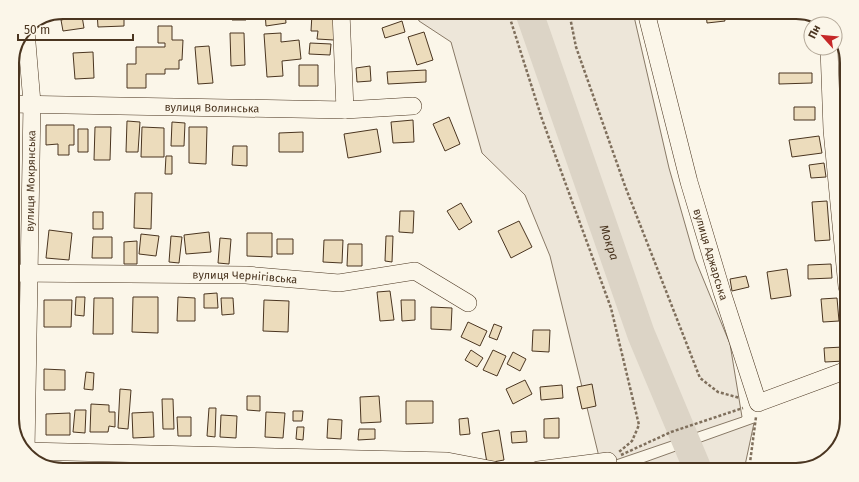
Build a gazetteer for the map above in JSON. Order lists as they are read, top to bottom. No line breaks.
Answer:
{"streets":{"street":["вулиця Волинська","вулиця Мокрянська","вулиця Аджарська","вулиця Чернігівська"]},"crossings":[["вулиця Волинська","вулиця Мокрянська"],["вулиця Мокрянська","вулиця Чернігівська"]],"water":["Мокра"],"scale_bar":"50 m","north":"top left"}
